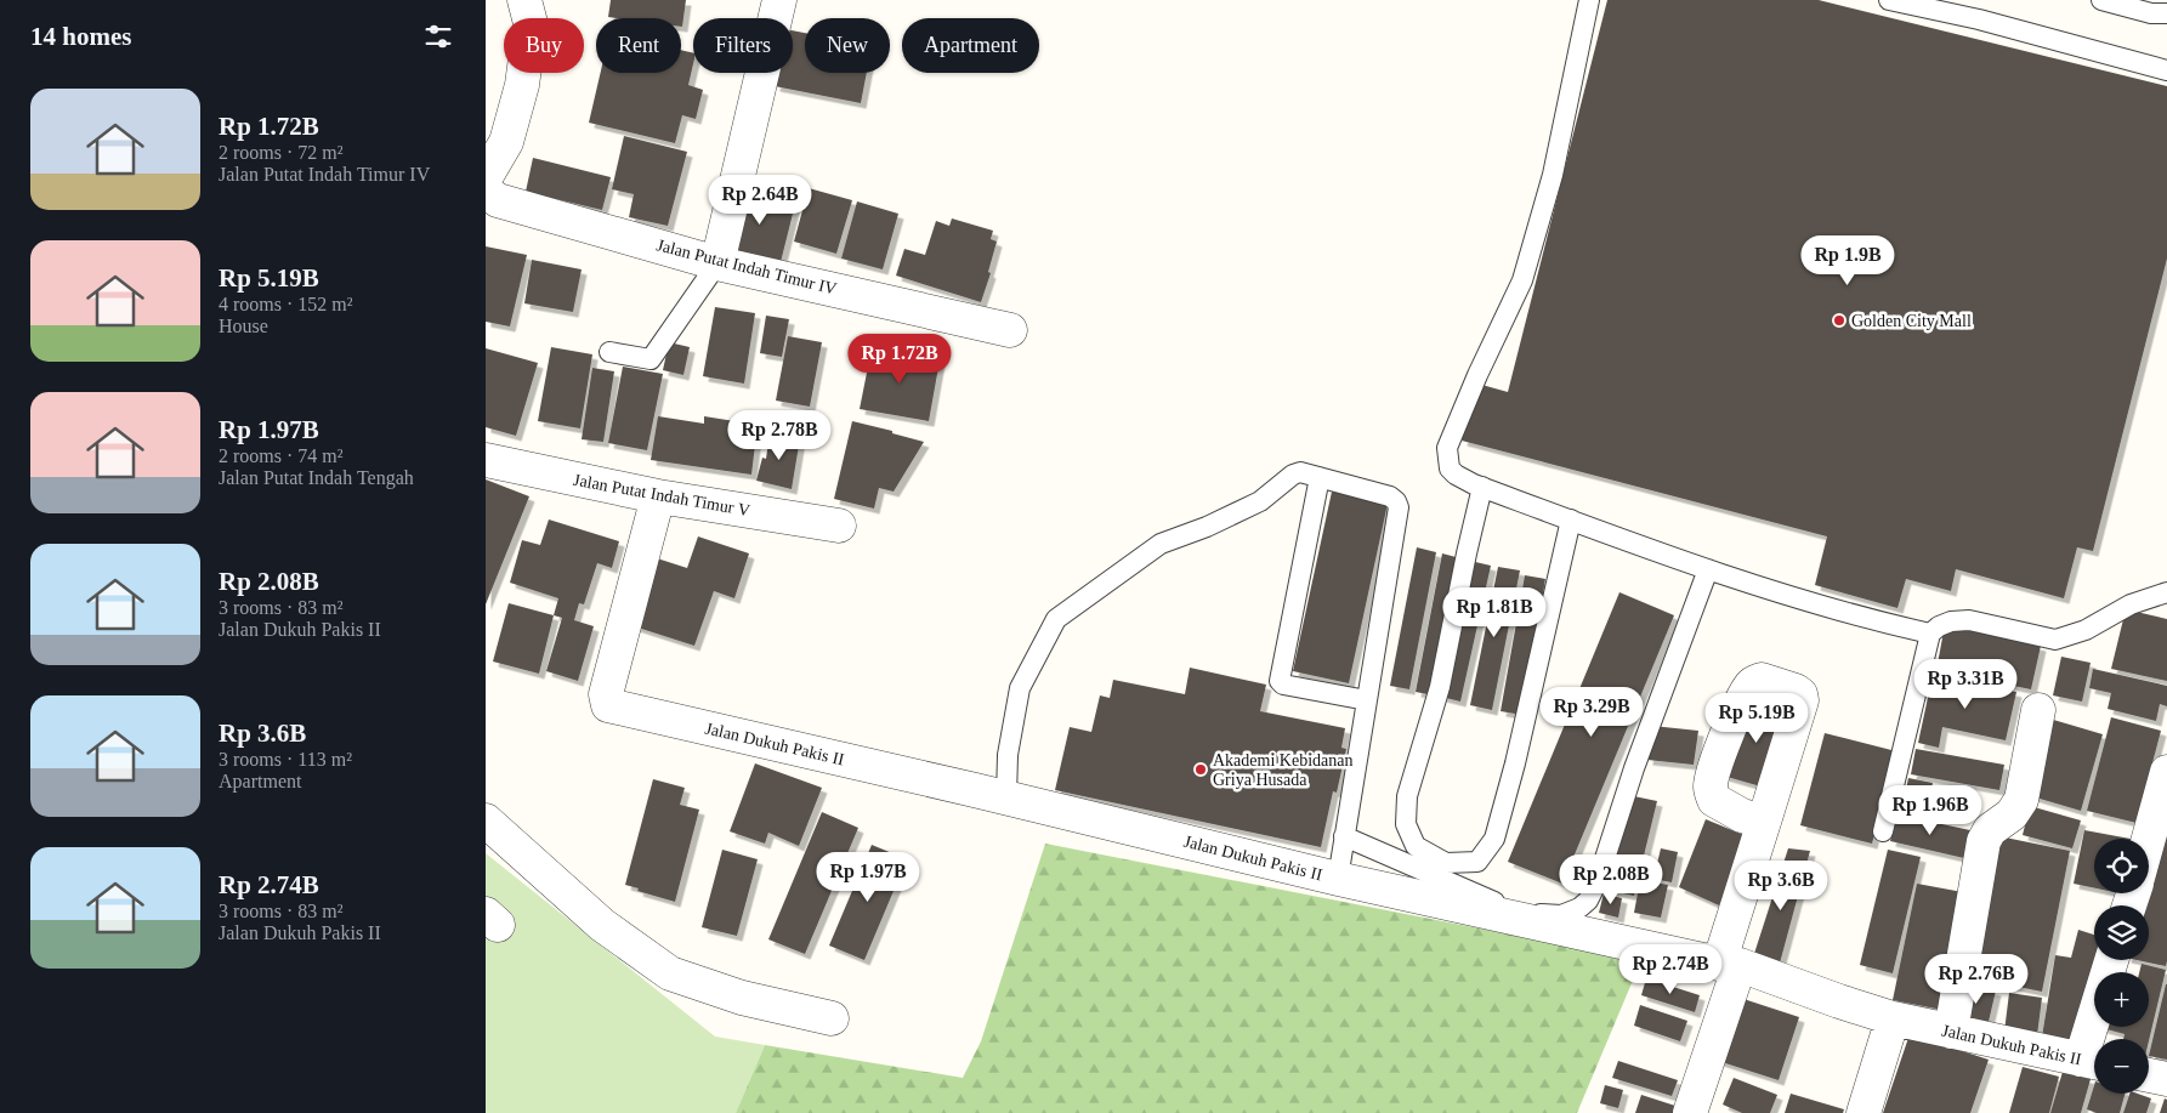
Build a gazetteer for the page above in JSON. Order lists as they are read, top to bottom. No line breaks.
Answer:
{"streets":{"street":["Jalan Putat Indah Timur IV","Jalan Putat Indah Timur V","Jalan Dukuh Pakis II"]},"crossings":[["Jalan Putat Indah Timur V","Jalan Dukuh Pakis II"]],"places":["Golden City Mall","Akademi Kebidanan Griya Husada"],"page":{"heading":"14 homes","chip":["Buy","Rent","Filters","New","Apartment"],"list":[{"name":"Rp 1.72B","note":"2 rooms · 72 m² · Jalan Putat Indah Timur IV"},{"name":"Rp 5.19B","note":"4 rooms · 152 m² · House"},{"name":"Rp 1.97B","note":"2 rooms · 74 m² · Jalan Putat Indah Tengah"},{"name":"Rp 2.08B","note":"3 rooms · 83 m² · Jalan Dukuh Pakis II"},{"name":"Rp 3.6B","note":"3 rooms · 113 m² · Apartment"},{"name":"Rp 2.74B","note":"3 rooms · 83 m² · Jalan Dukuh Pakis II"}],"price":["Rp 2.64B","Rp 1.9B","Rp 1.72B","Rp 2.78B","Rp 1.81B","Rp 3.31B","Rp 3.29B","Rp 5.19B","Rp 1.96B","Rp 1.97B","Rp 2.08B","Rp 3.6B","Rp 2.74B","Rp 2.76B"],"map_buttons":["+","−"]}}
